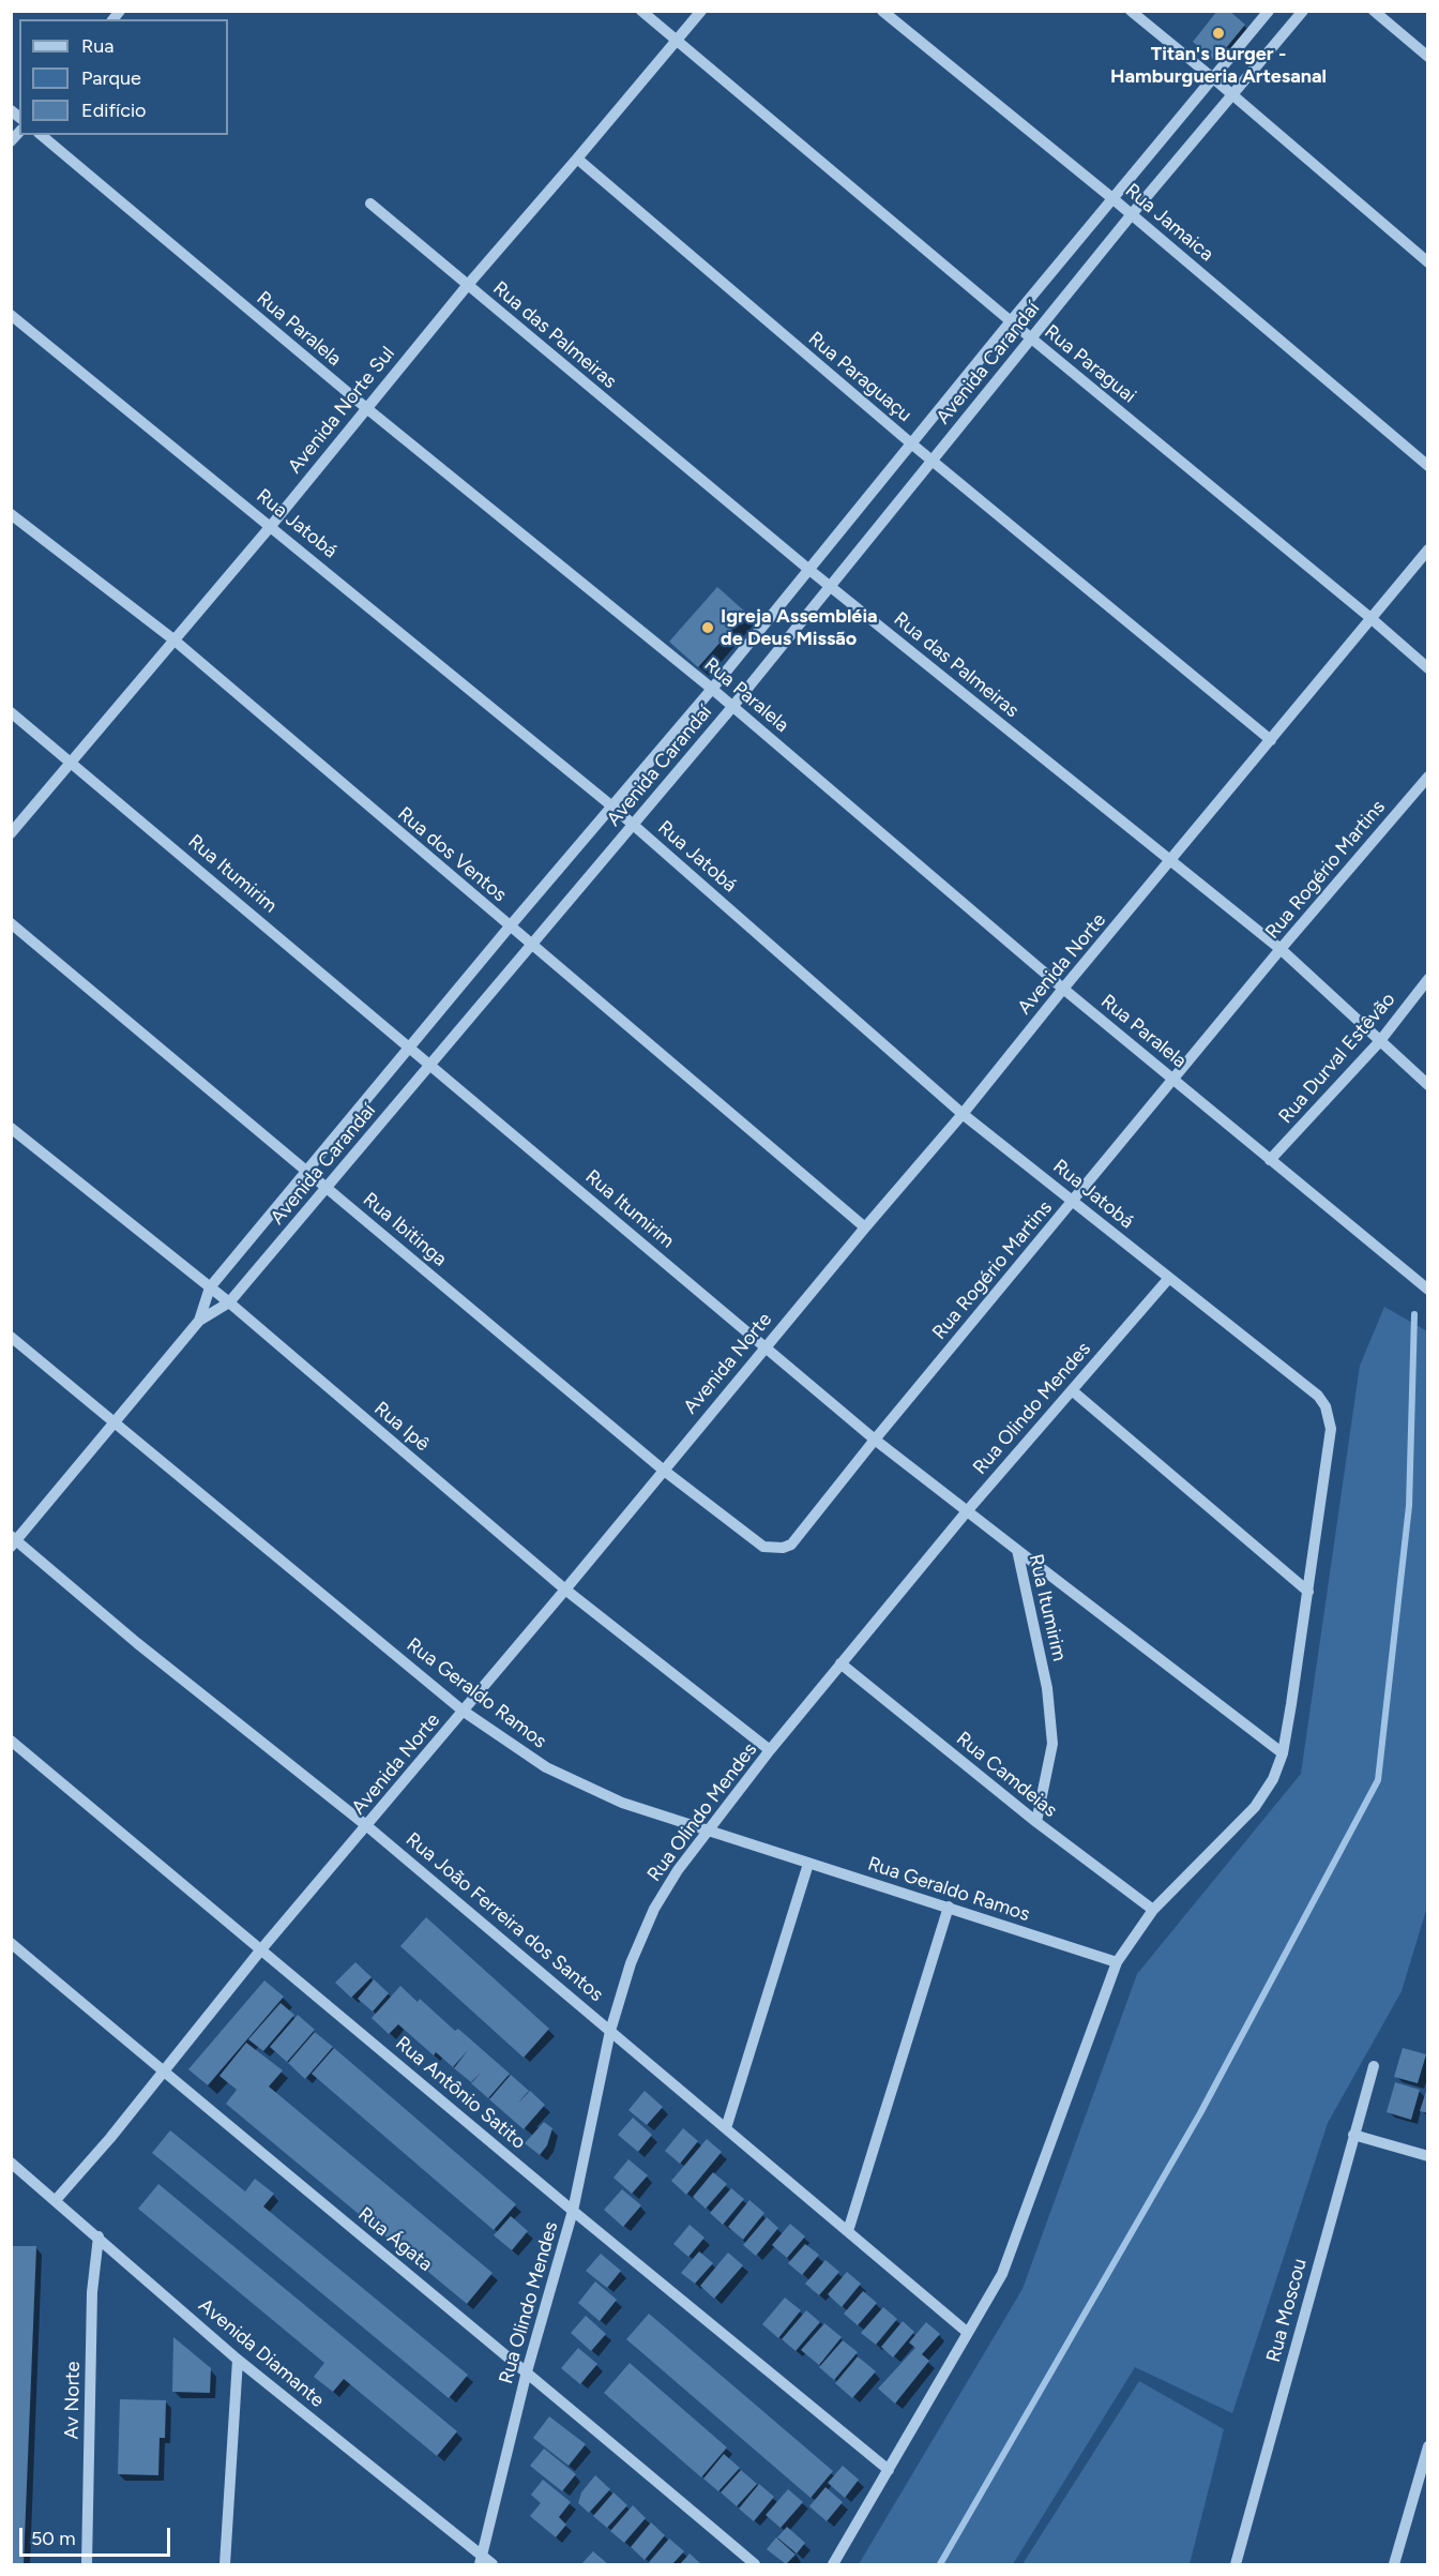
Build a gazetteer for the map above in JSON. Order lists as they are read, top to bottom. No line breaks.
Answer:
{"streets":{"street":["Rua Jamaica","Rua Paralela","Rua das Palmeiras","Avenida Carandaí","Rua Paraguai","Rua Paraguaçu","Avenida Norte Sul","Rua Jatobá","Rua dos Ventos","Rua Rogério Martins","Rua Itumirim","Avenida Norte","Rua Durval Estêvão","Rua Ibitinga","Rua Olindo Mendes","Rua Ipê","Rua Geraldo Ramos","Rua Camdeias","Rua João Ferreira dos Santos","Rua Antônio Satito","Rua Ágata","Rua Moscou","Avenida Diamante","Av Norte"]},"crossings":[["Rua Jamaica","Avenida Carandaí"],["Rua Paralela","Avenida Carandaí"],["Rua Paralela","Avenida Norte Sul"],["Rua Paralela","Rua Rogério Martins"],["Rua Paralela","Avenida Norte"],["Rua Paralela","Rua Durval Estêvão"],["Rua das Palmeiras","Avenida Carandaí"],["Rua das Palmeiras","Avenida Norte Sul"],["Rua das Palmeiras","Rua Rogério Martins"],["Rua das Palmeiras","Avenida Norte"],["Rua das Palmeiras","Rua Durval Estêvão"],["Avenida Carandaí","Rua Paraguai"],["Avenida Carandaí","Rua Paraguaçu"],["Avenida Carandaí","Rua Jatobá"],["Avenida Carandaí","Rua dos Ventos"],["Avenida Carandaí","Rua Itumirim"],["Avenida Carandaí","Rua Ibitinga"],["Avenida Carandaí","Rua Ipê"],["Avenida Carandaí","Rua Geraldo Ramos"],["Avenida Carandaí","Rua João Ferreira dos Santos"],["Rua Paraguai","Avenida Norte Sul"],["Rua Paraguai","Avenida Norte"],["Rua Paraguaçu","Avenida Norte Sul"],["Rua Paraguaçu","Avenida Norte"],["Avenida Norte Sul","Rua Jatobá"],["Avenida Norte Sul","Rua dos Ventos"],["Avenida Norte Sul","Rua Itumirim"],["Rua Jatobá","Rua Rogério Martins"],["Rua Jatobá","Avenida Norte"],["Rua Jatobá","Rua Olindo Mendes"],["Rua dos Ventos","Avenida Norte"],["Rua Rogério Martins","Rua Itumirim"],["Rua Rogério Martins","Rua Ibitinga"],["Rua Itumirim","Avenida Norte"],["Rua Itumirim","Rua Olindo Mendes"],["Rua Itumirim","Rua Camdeias"],["Avenida Norte","Rua Ibitinga"],["Avenida Norte","Rua Ipê"],["Avenida Norte","Rua Geraldo Ramos"],["Avenida Norte","Rua João Ferreira dos Santos"],["Avenida Norte","Rua Antônio Satito"],["Avenida Norte","Rua Ágata"],["Avenida Norte","Avenida Diamante"],["Rua Olindo Mendes","Rua Ipê"],["Rua Olindo Mendes","Rua Geraldo Ramos"],["Rua Olindo Mendes","Rua Camdeias"],["Rua Olindo Mendes","Rua João Ferreira dos Santos"],["Rua Olindo Mendes","Rua Antônio Satito"],["Rua Olindo Mendes","Rua Ágata"],["Rua Olindo Mendes","Avenida Diamante"],["Avenida Diamante","Av Norte"]],"places":["Titan's Burger - Hamburgueria Artesanal","Igreja Assembléia de Deus Missão"],"legend":["Rua","Parque","Edifício"],"scale_bar":"50 m"}
